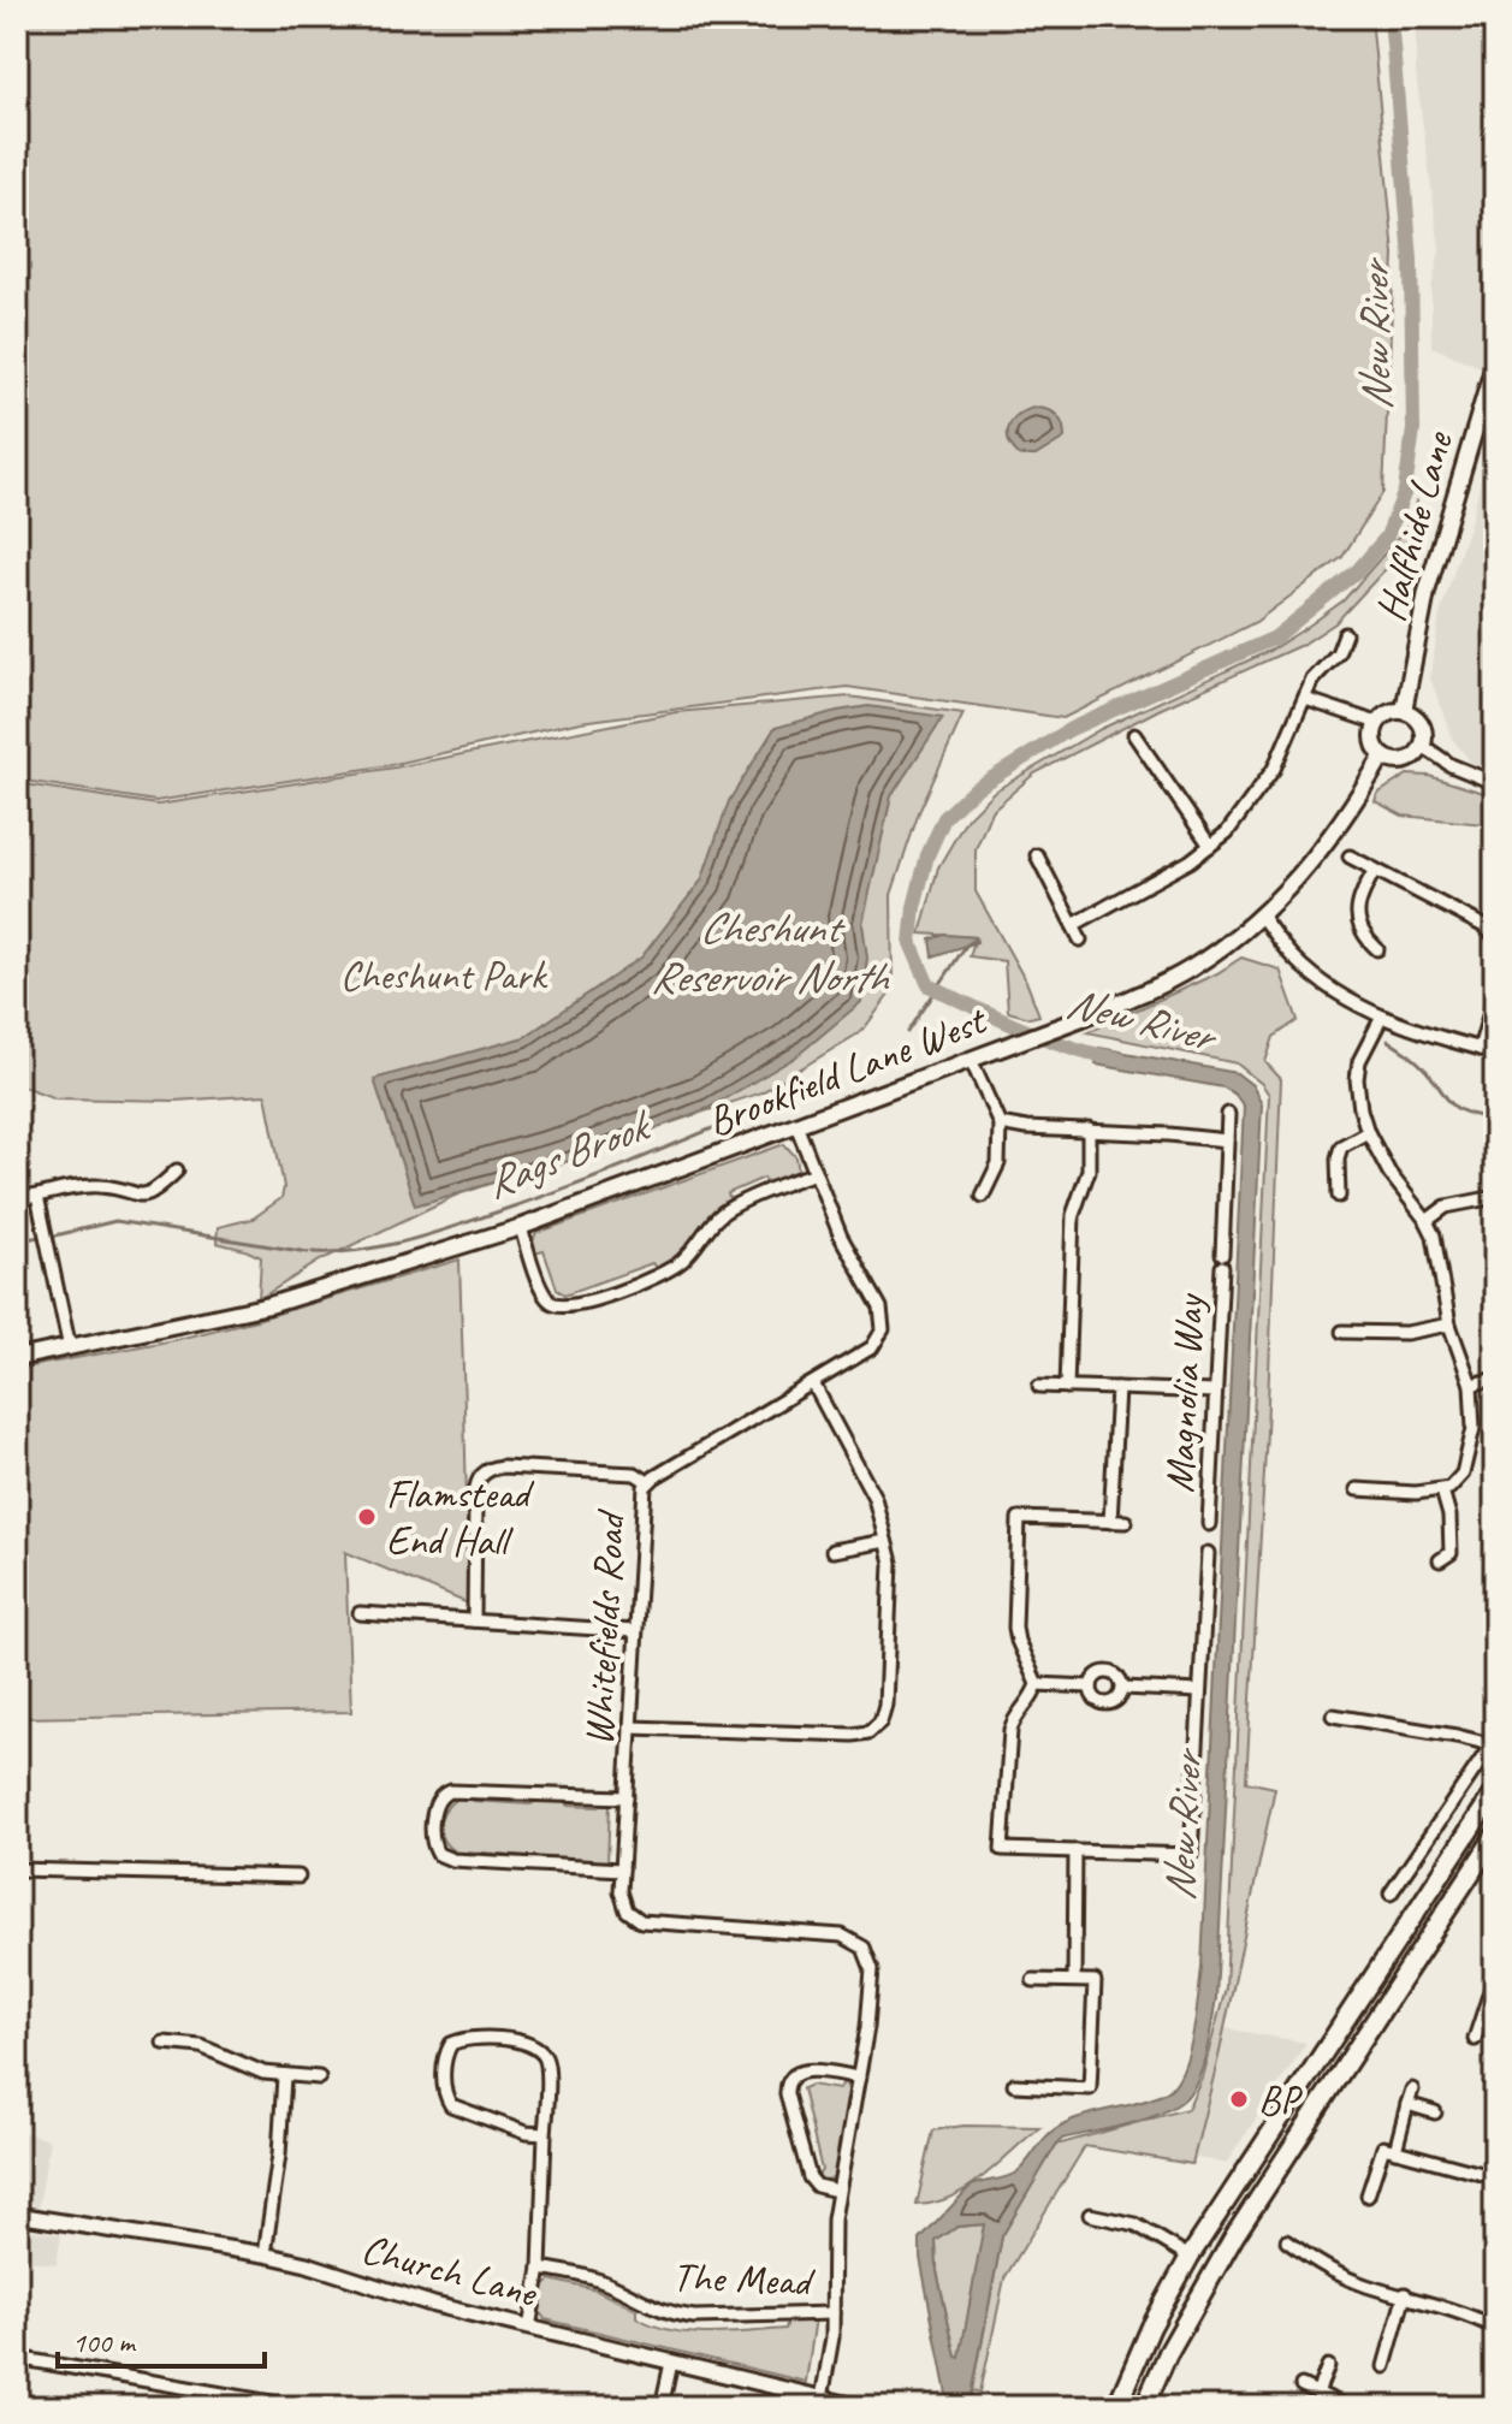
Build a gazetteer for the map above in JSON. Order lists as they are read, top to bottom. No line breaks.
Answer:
{"streets":{"main road":["Halfhide Lane","Brookfield Lane West"],"street":["Magnolia Way","Whitefields Road","Church Lane","The Mead"]},"crossings":[["Halfhide Lane","Brookfield Lane West"],["Brookfield Lane West","Whitefields Road"],["Whitefields Road","Church Lane"],["Whitefields Road","The Mead"]],"water":["New River","Cheshunt Reservoir North","Rags Brook"],"parks":["Cheshunt Park"],"places":["Flamstead End Hall","BP"],"scale_bar":"100 m"}
